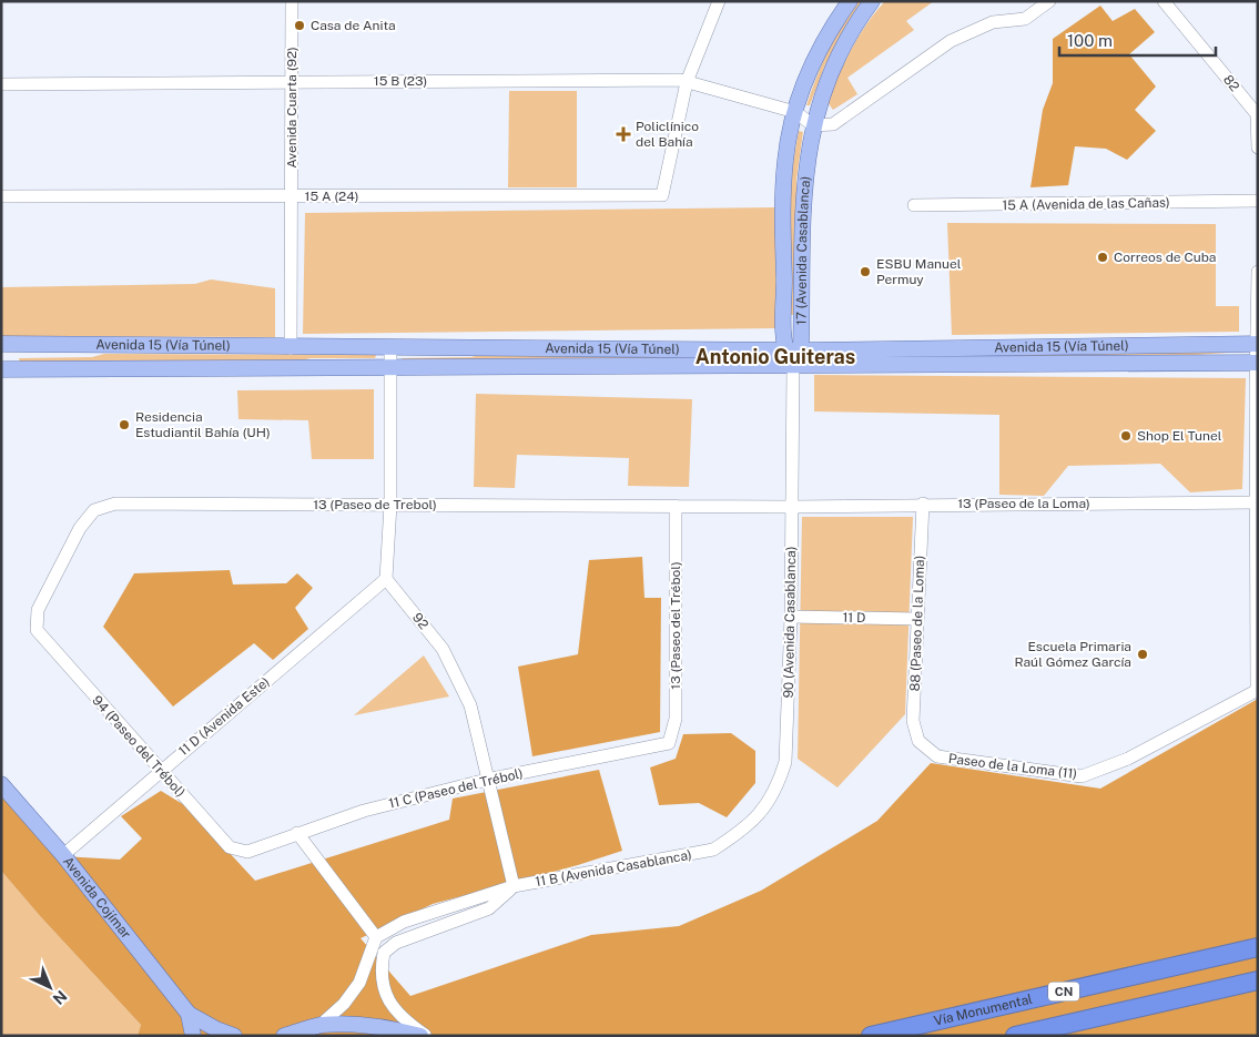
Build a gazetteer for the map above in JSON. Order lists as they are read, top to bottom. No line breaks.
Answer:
{"streets":{"highway":["CN","Vía Monumental"],"main road":["17 (Avenida Casablanca)","Avenida 15 (Vía Túnel)","Avenida Cojímar"],"street":["15 B (23)","82","Avenida Cuarta (92)","15 A (24)","15 A (Avenida de las Cañas)","13 (Paseo de la Loma)","13 (Paseo de Trebol)","11 D","92","90 (Avenida Casablanca)","88 (Paseo de la Loma)","13 (Paseo del Trébol)","11 D (Avenida Este)","94 (Paseo del Trébol)","Paseo de la Loma (11)","11 C (Paseo del Trébol)","11 B (Avenida Casablanca)"]},"crossings":[["15 B (23)","Avenida Cuarta (92)"],["15 B (23)","15 A (24)"],["15 B (23)","17 (Avenida Casablanca)"],["Avenida Cuarta (92)","15 A (24)"],["Avenida Cuarta (92)","Avenida 15 (Vía Túnel)"],["17 (Avenida Casablanca)","Avenida 15 (Vía Túnel)"],["17 (Avenida Casablanca)","90 (Avenida Casablanca)"],["Avenida 15 (Vía Túnel)","90 (Avenida Casablanca)"],["13 (Paseo de la Loma)","13 (Paseo de Trebol)"],["13 (Paseo de la Loma)","90 (Avenida Casablanca)"],["13 (Paseo de la Loma)","88 (Paseo de la Loma)"],["13 (Paseo de Trebol)","90 (Avenida Casablanca)"],["13 (Paseo de Trebol)","13 (Paseo del Trébol)"],["13 (Paseo de Trebol)","94 (Paseo del Trébol)"],["11 D","90 (Avenida Casablanca)"],["11 D","88 (Paseo de la Loma)"],["92","11 D (Avenida Este)"],["92","11 C (Paseo del Trébol)"],["92","11 B (Avenida Casablanca)"],["90 (Avenida Casablanca)","11 B (Avenida Casablanca)"],["88 (Paseo de la Loma)","Paseo de la Loma (11)"],["13 (Paseo del Trébol)","11 C (Paseo del Trébol)"],["11 D (Avenida Este)","94 (Paseo del Trébol)"],["11 D (Avenida Este)","Avenida Cojímar"],["94 (Paseo del Trébol)","11 C (Paseo del Trébol)"]],"districts":["Antonio Guiteras"],"places":{"other":["Casa de Anita","Correos de Cuba","ESBU Manuel Permuy","Residencia Estudiantil Bahía (UH)","Shop El Tunel","Escuela Primaria Raúl Gómez García"],"health":["Policlínico del Bahía"]},"scale_bar":"100 m","north":"bottom right"}
